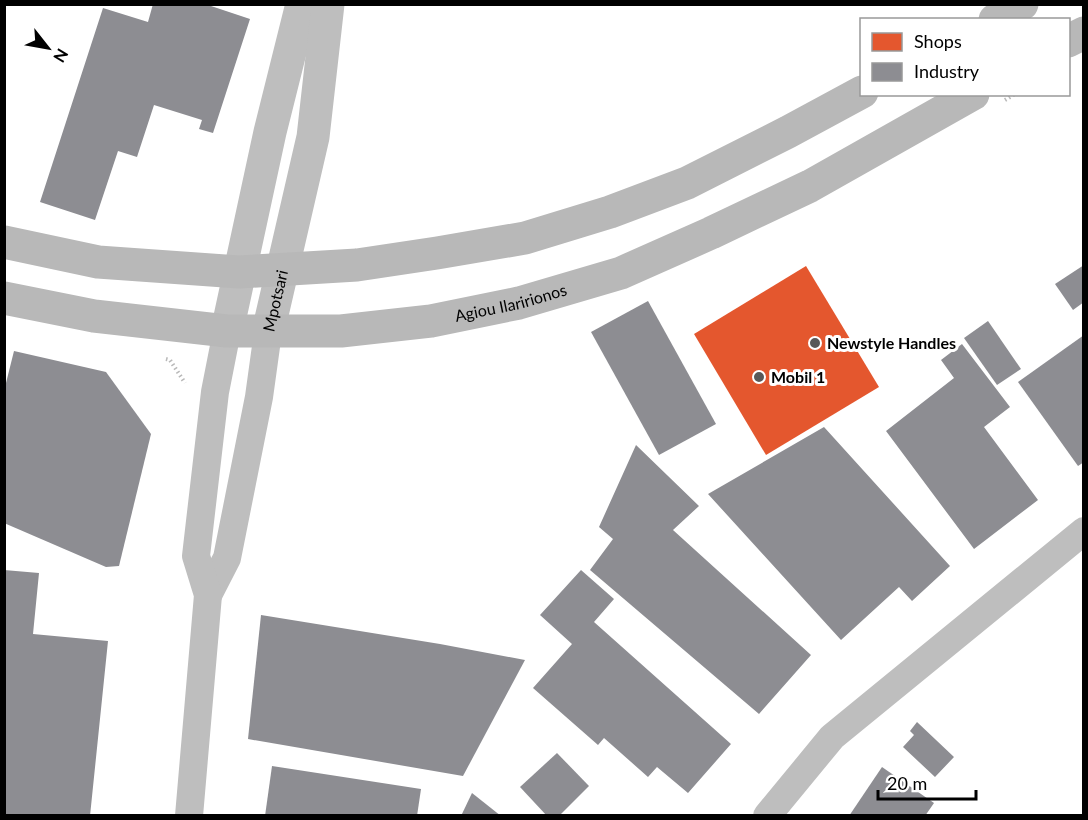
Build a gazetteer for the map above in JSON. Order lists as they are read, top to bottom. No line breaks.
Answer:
{"streets":{"main road":["Agiou Ilaririonos"],"street":["Mpotsari"]},"crossings":[["Mpotsari","Agiou Ilaririonos"]],"places":["Newstyle Handles","Mobil 1"],"legend":["Shops","Industry"],"scale_bar":"20 m","north":"bottom right"}
